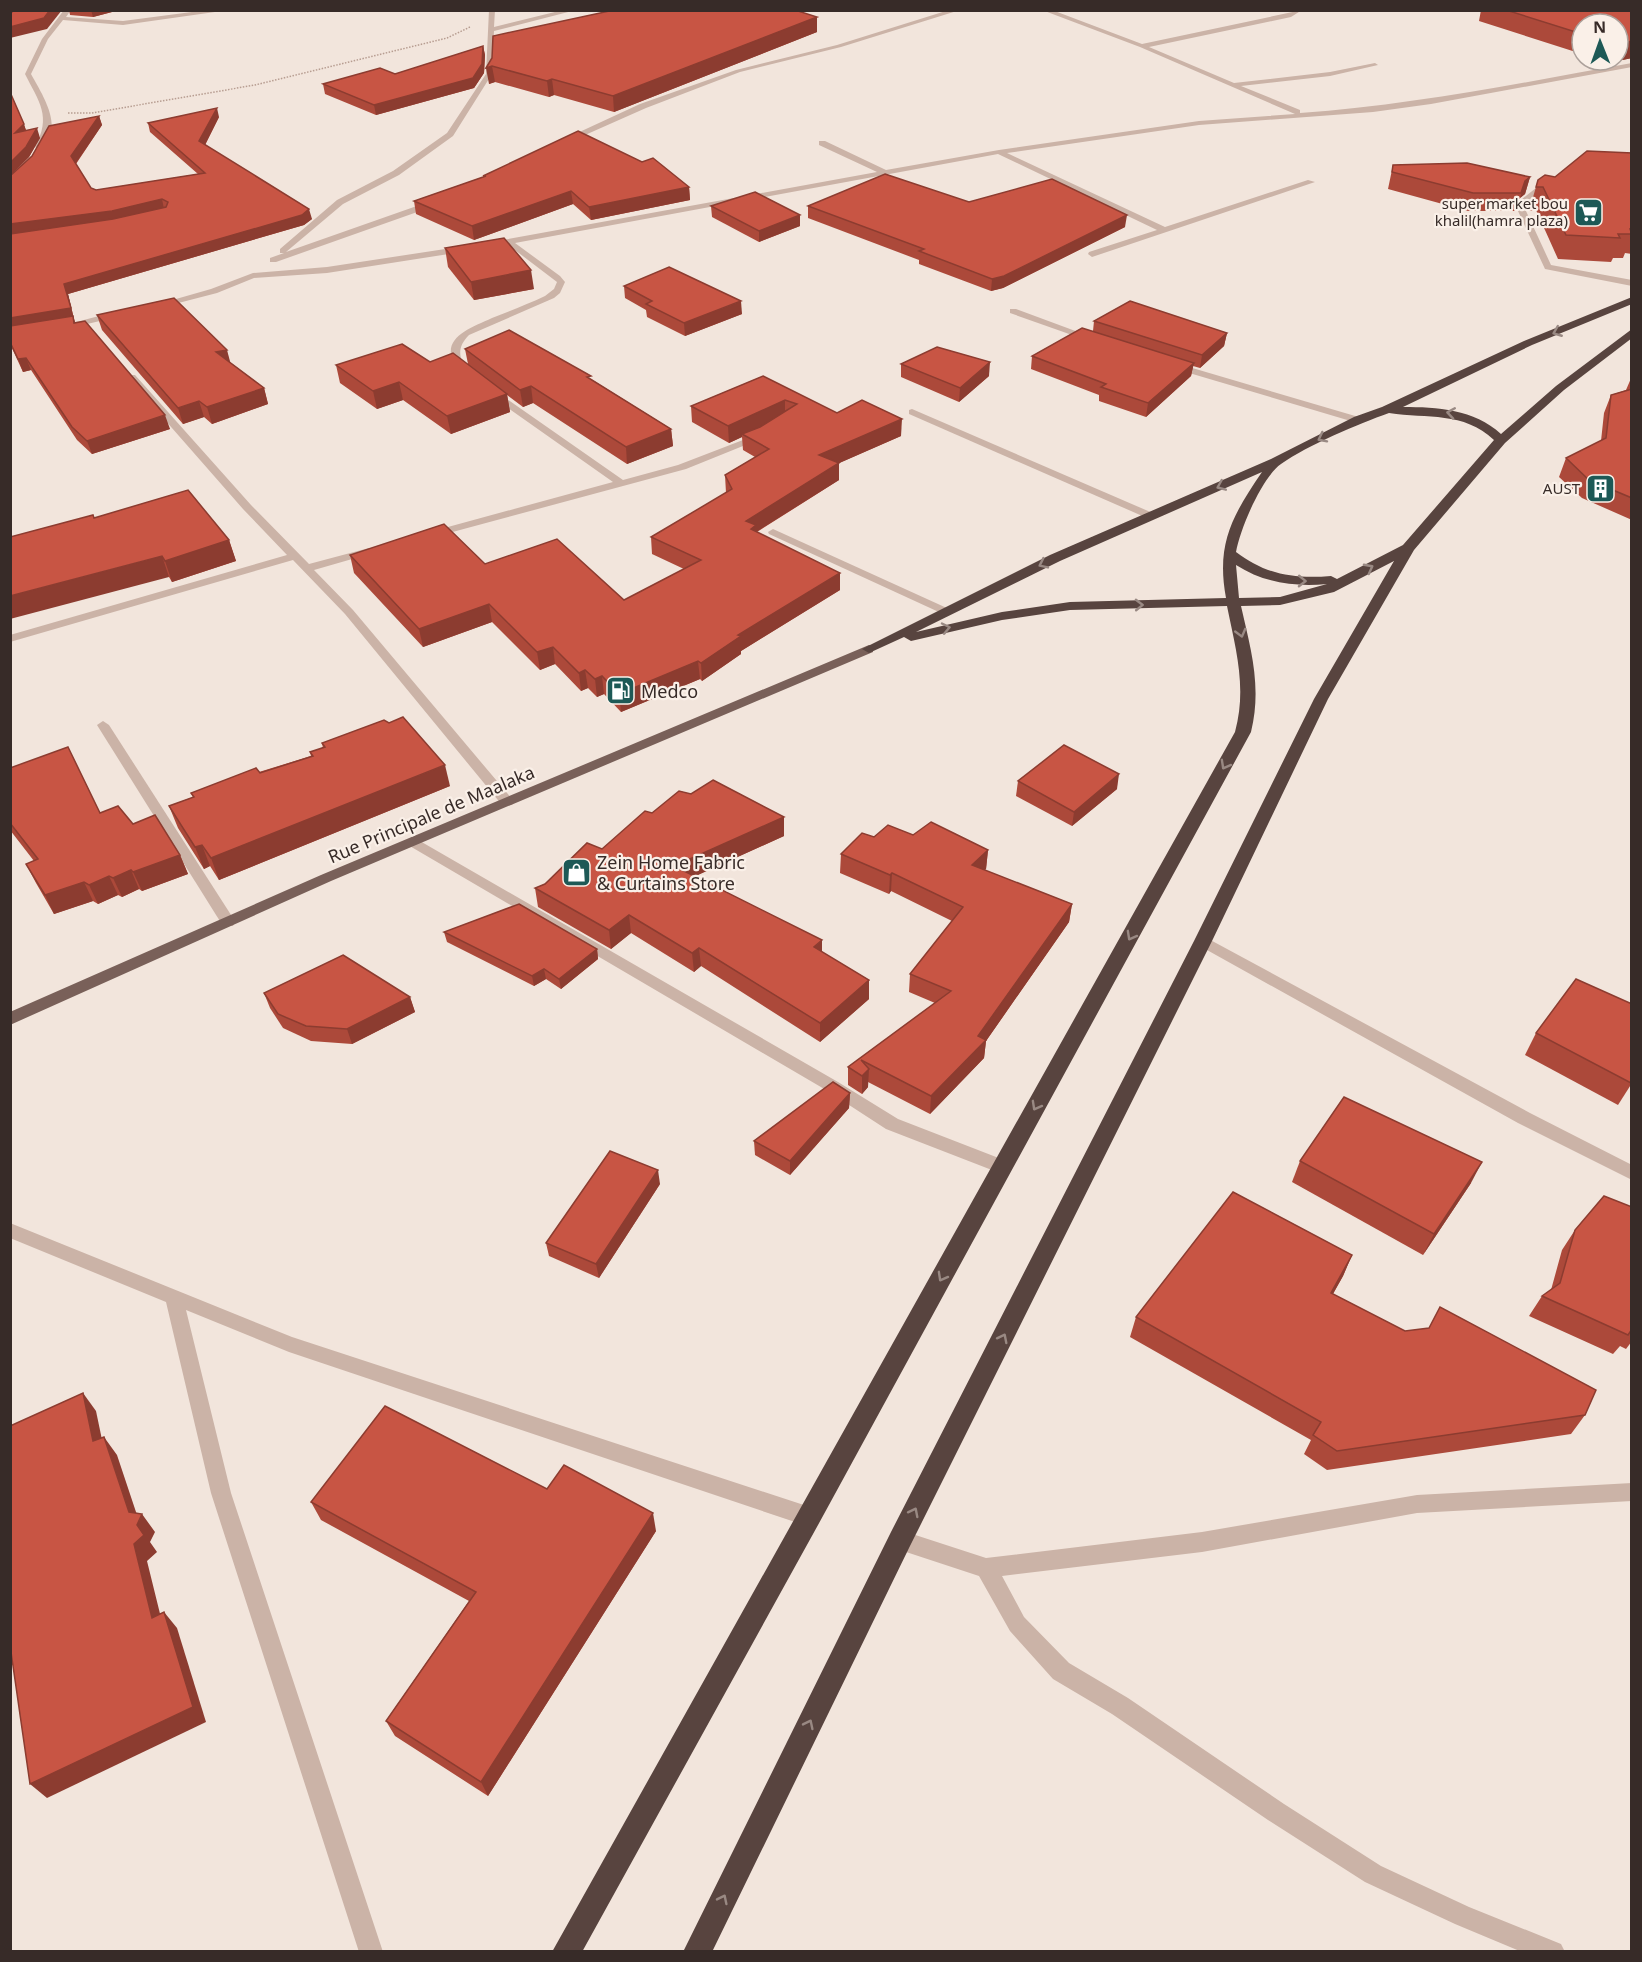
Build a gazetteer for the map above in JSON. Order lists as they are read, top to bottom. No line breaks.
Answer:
{"streets":{"main road":["Rue Principale de Maalaka"]},"places":{"supermarket":["super market bou khalil(hamra plaza)"],"building":["AUST"],"fuel station":["Medco"],"shop":["Zein Home Fabric & Curtains Store"]},"north":"top"}
